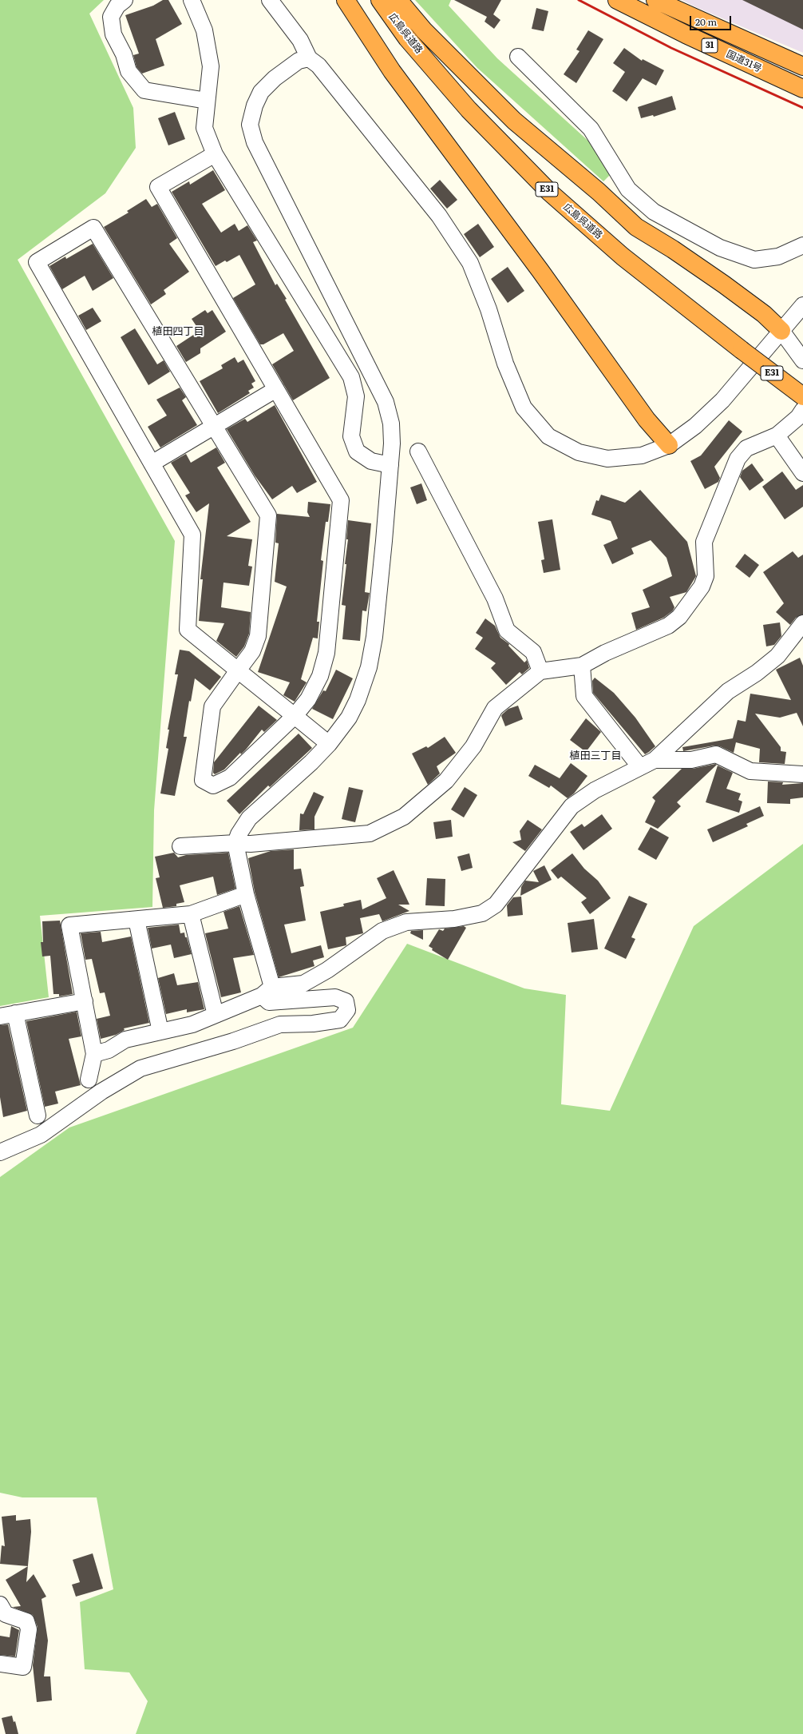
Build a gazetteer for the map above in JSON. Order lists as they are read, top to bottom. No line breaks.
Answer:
{"streets":{"highway":["広島呉道路","31","国道31号","E31"]},"districts":["植田四丁目","植田三丁目"],"scale_bar":"20 m"}
